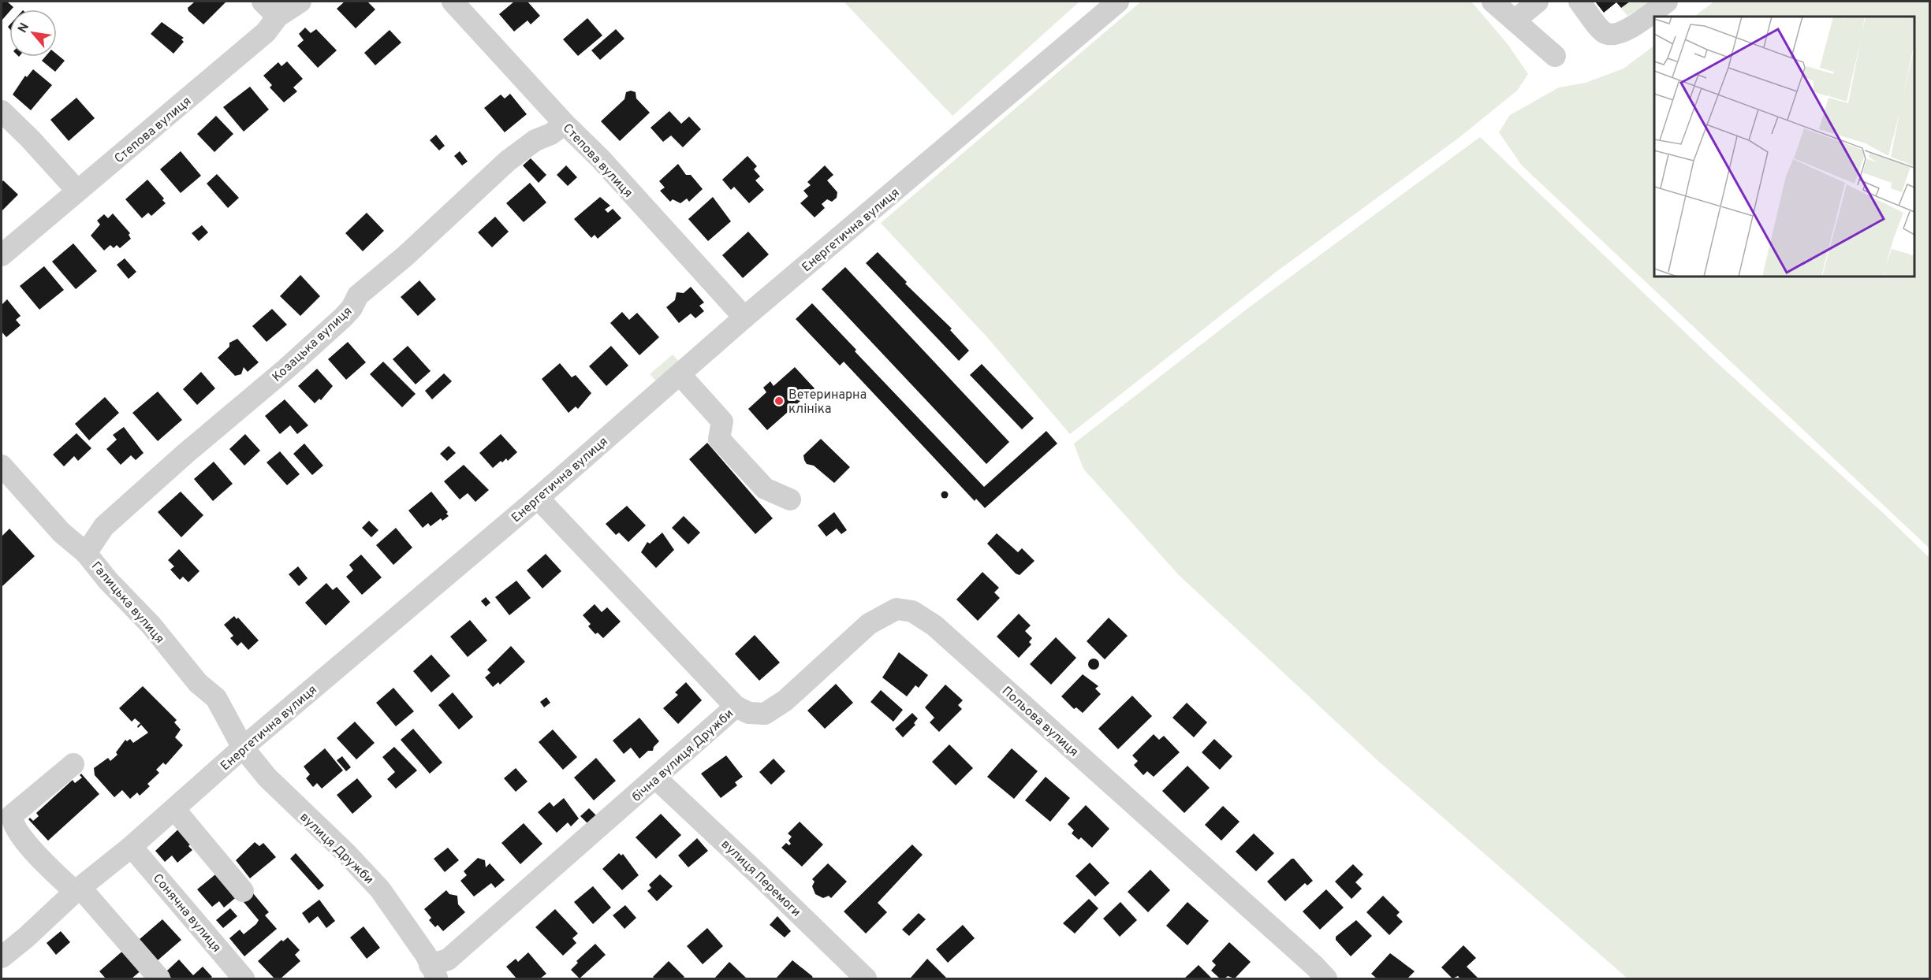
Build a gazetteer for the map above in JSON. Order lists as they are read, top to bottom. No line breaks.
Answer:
{"streets":{"street":["Степова вулиця","Енергетична вулиця","Козацька вулиця","Галицька вулиця","Польова вулиця","бічна вулиця Дружби","вулиця Дружби","вулиця Перемоги","Сонячна вулиця"]},"crossings":[["Степова вулиця","Енергетична вулиця"],["Степова вулиця","Козацька вулиця"],["Енергетична вулиця","Галицька вулиця"],["Енергетична вулиця","бічна вулиця Дружби"],["Енергетична вулиця","вулиця Дружби"],["Енергетична вулиця","Сонячна вулиця"],["Козацька вулиця","Галицька вулиця"],["Галицька вулиця","вулиця Дружби"],["Польова вулиця","бічна вулиця Дружби"],["бічна вулиця Дружби","вулиця Дружби"],["бічна вулиця Дружби","вулиця Перемоги"]],"places":["Ветеринарна клініка"],"north":"top left"}
